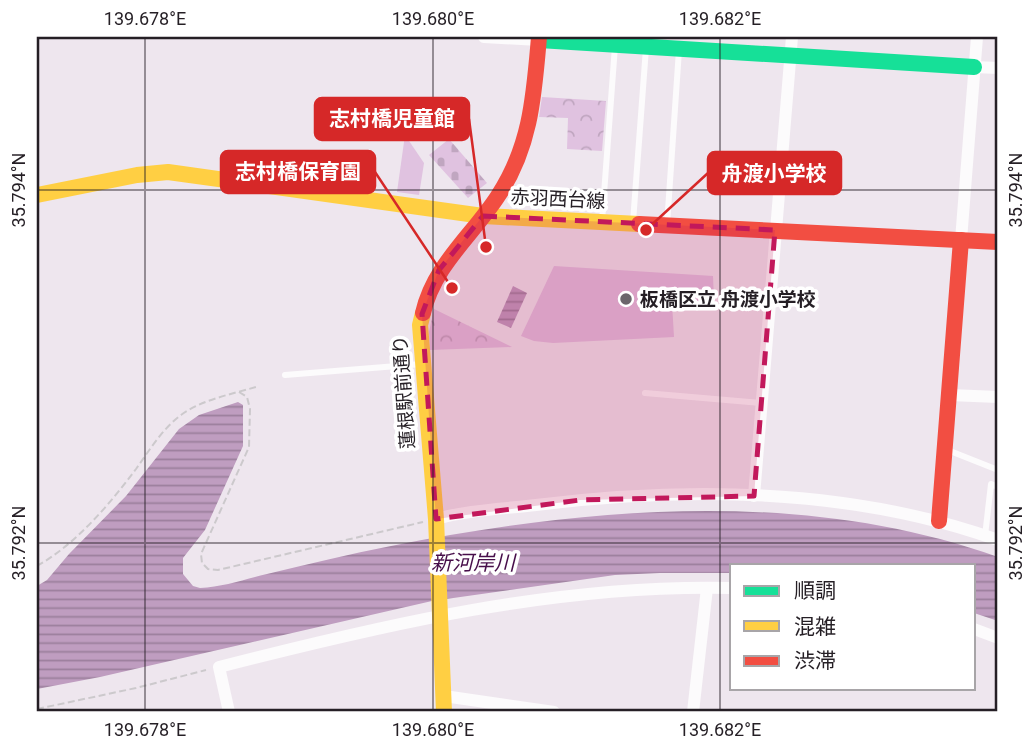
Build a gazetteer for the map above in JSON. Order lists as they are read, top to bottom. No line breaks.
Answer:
{"streets":{"street":["赤羽西台線","蓮根駅前通り"]},"crossings":[["赤羽西台線","蓮根駅前通り"]],"water":["新河岸川"],"places":["舟渡小学校","志村橋児童館","志村橋保育園","板橋区立 舟渡小学校"],"legend":["順調","混雑","渋滞"],"coordinates":["139.678°E","139.680°E","139.682°E","35.794°N","35.792°N"]}
